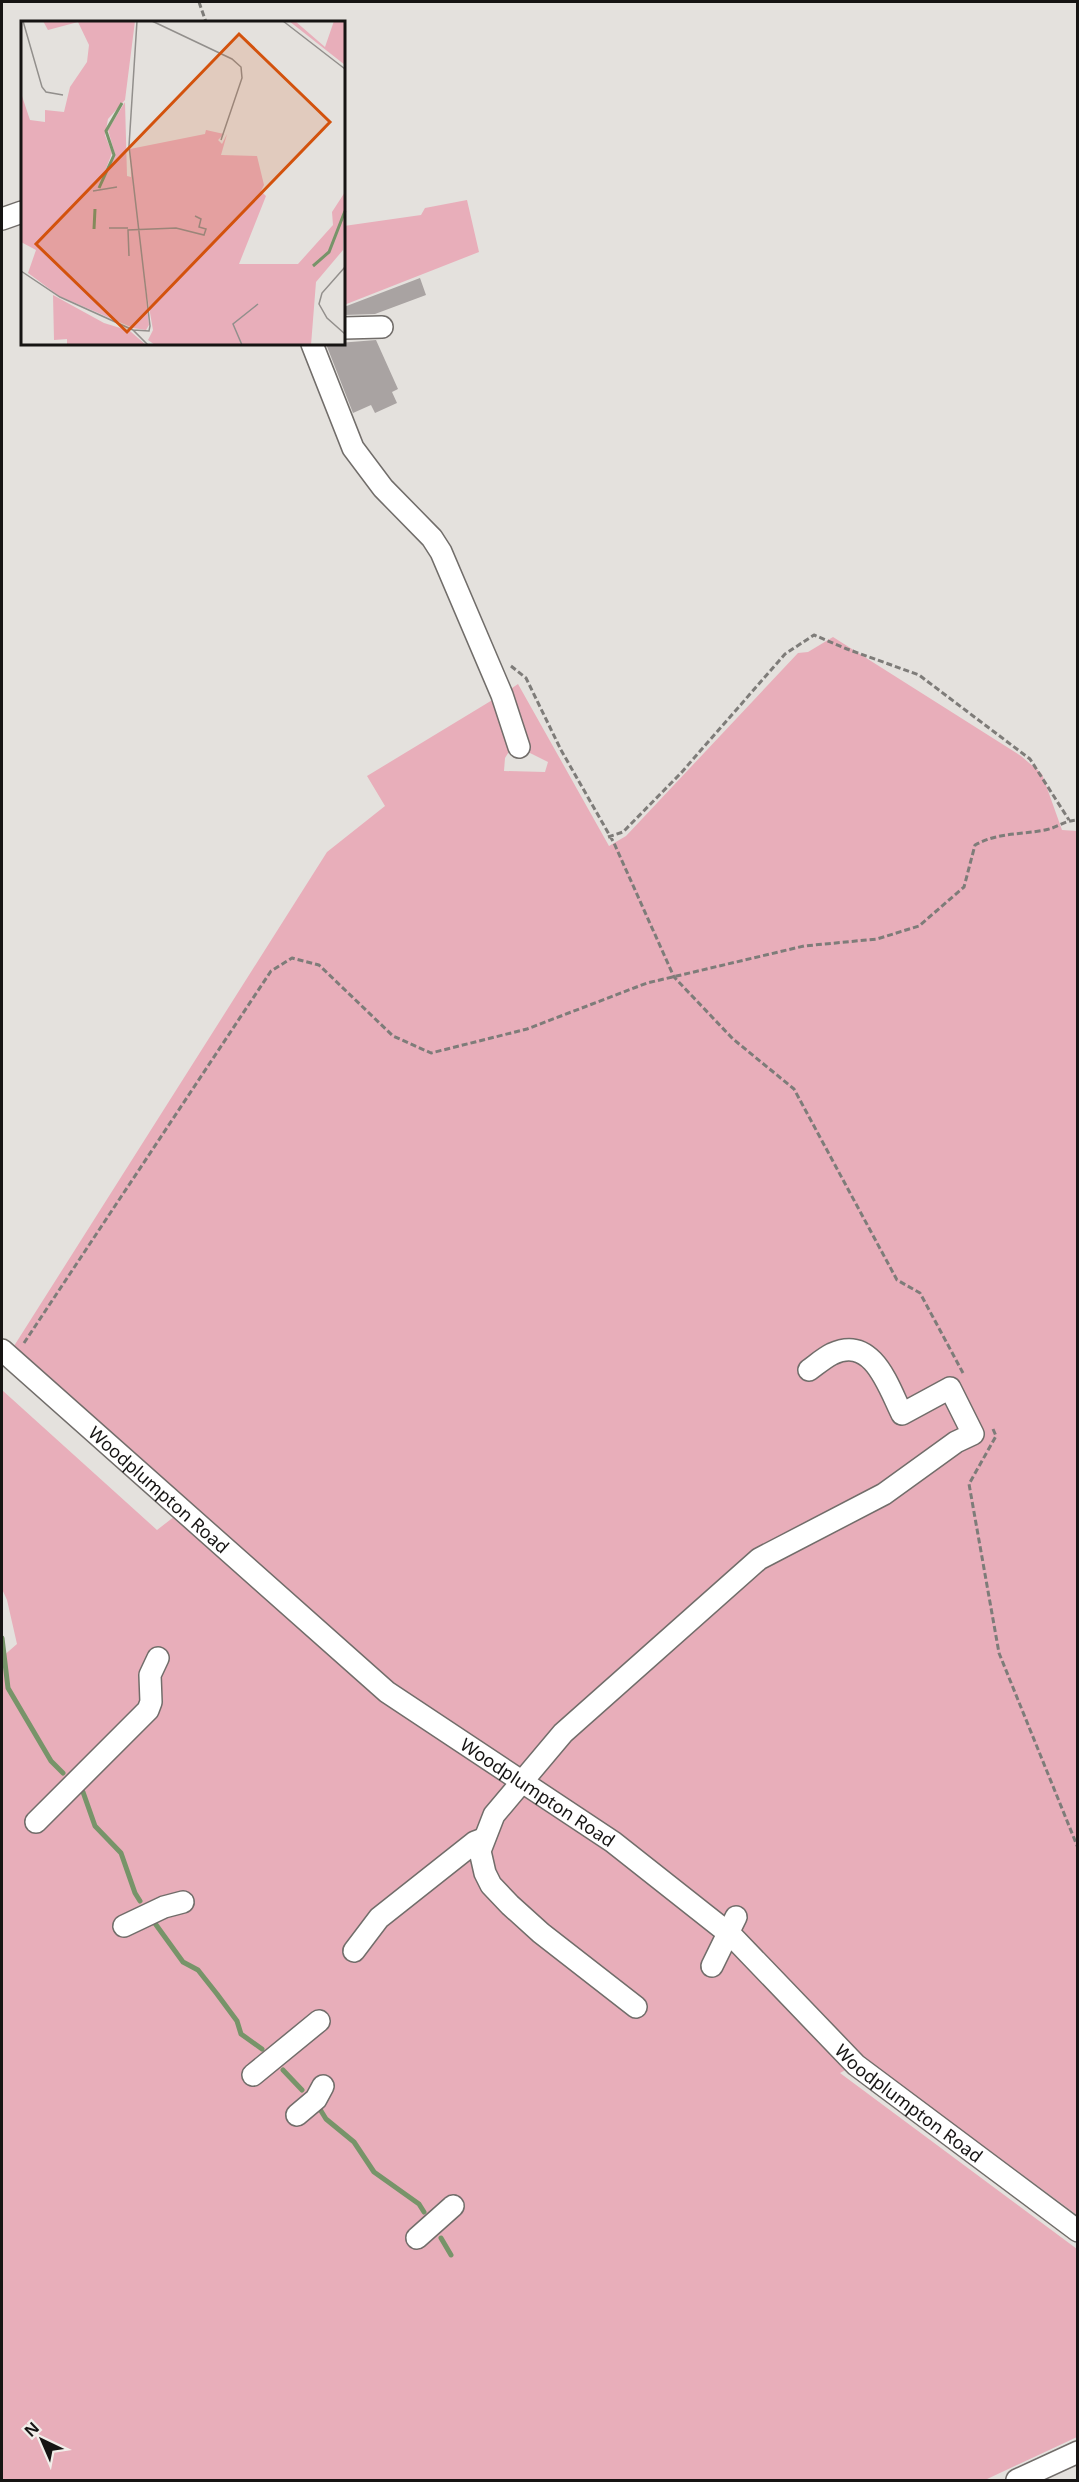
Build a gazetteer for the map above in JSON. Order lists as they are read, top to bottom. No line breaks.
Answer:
{"streets":{"street":["Woodplumpton Road"]},"north":"top left"}
